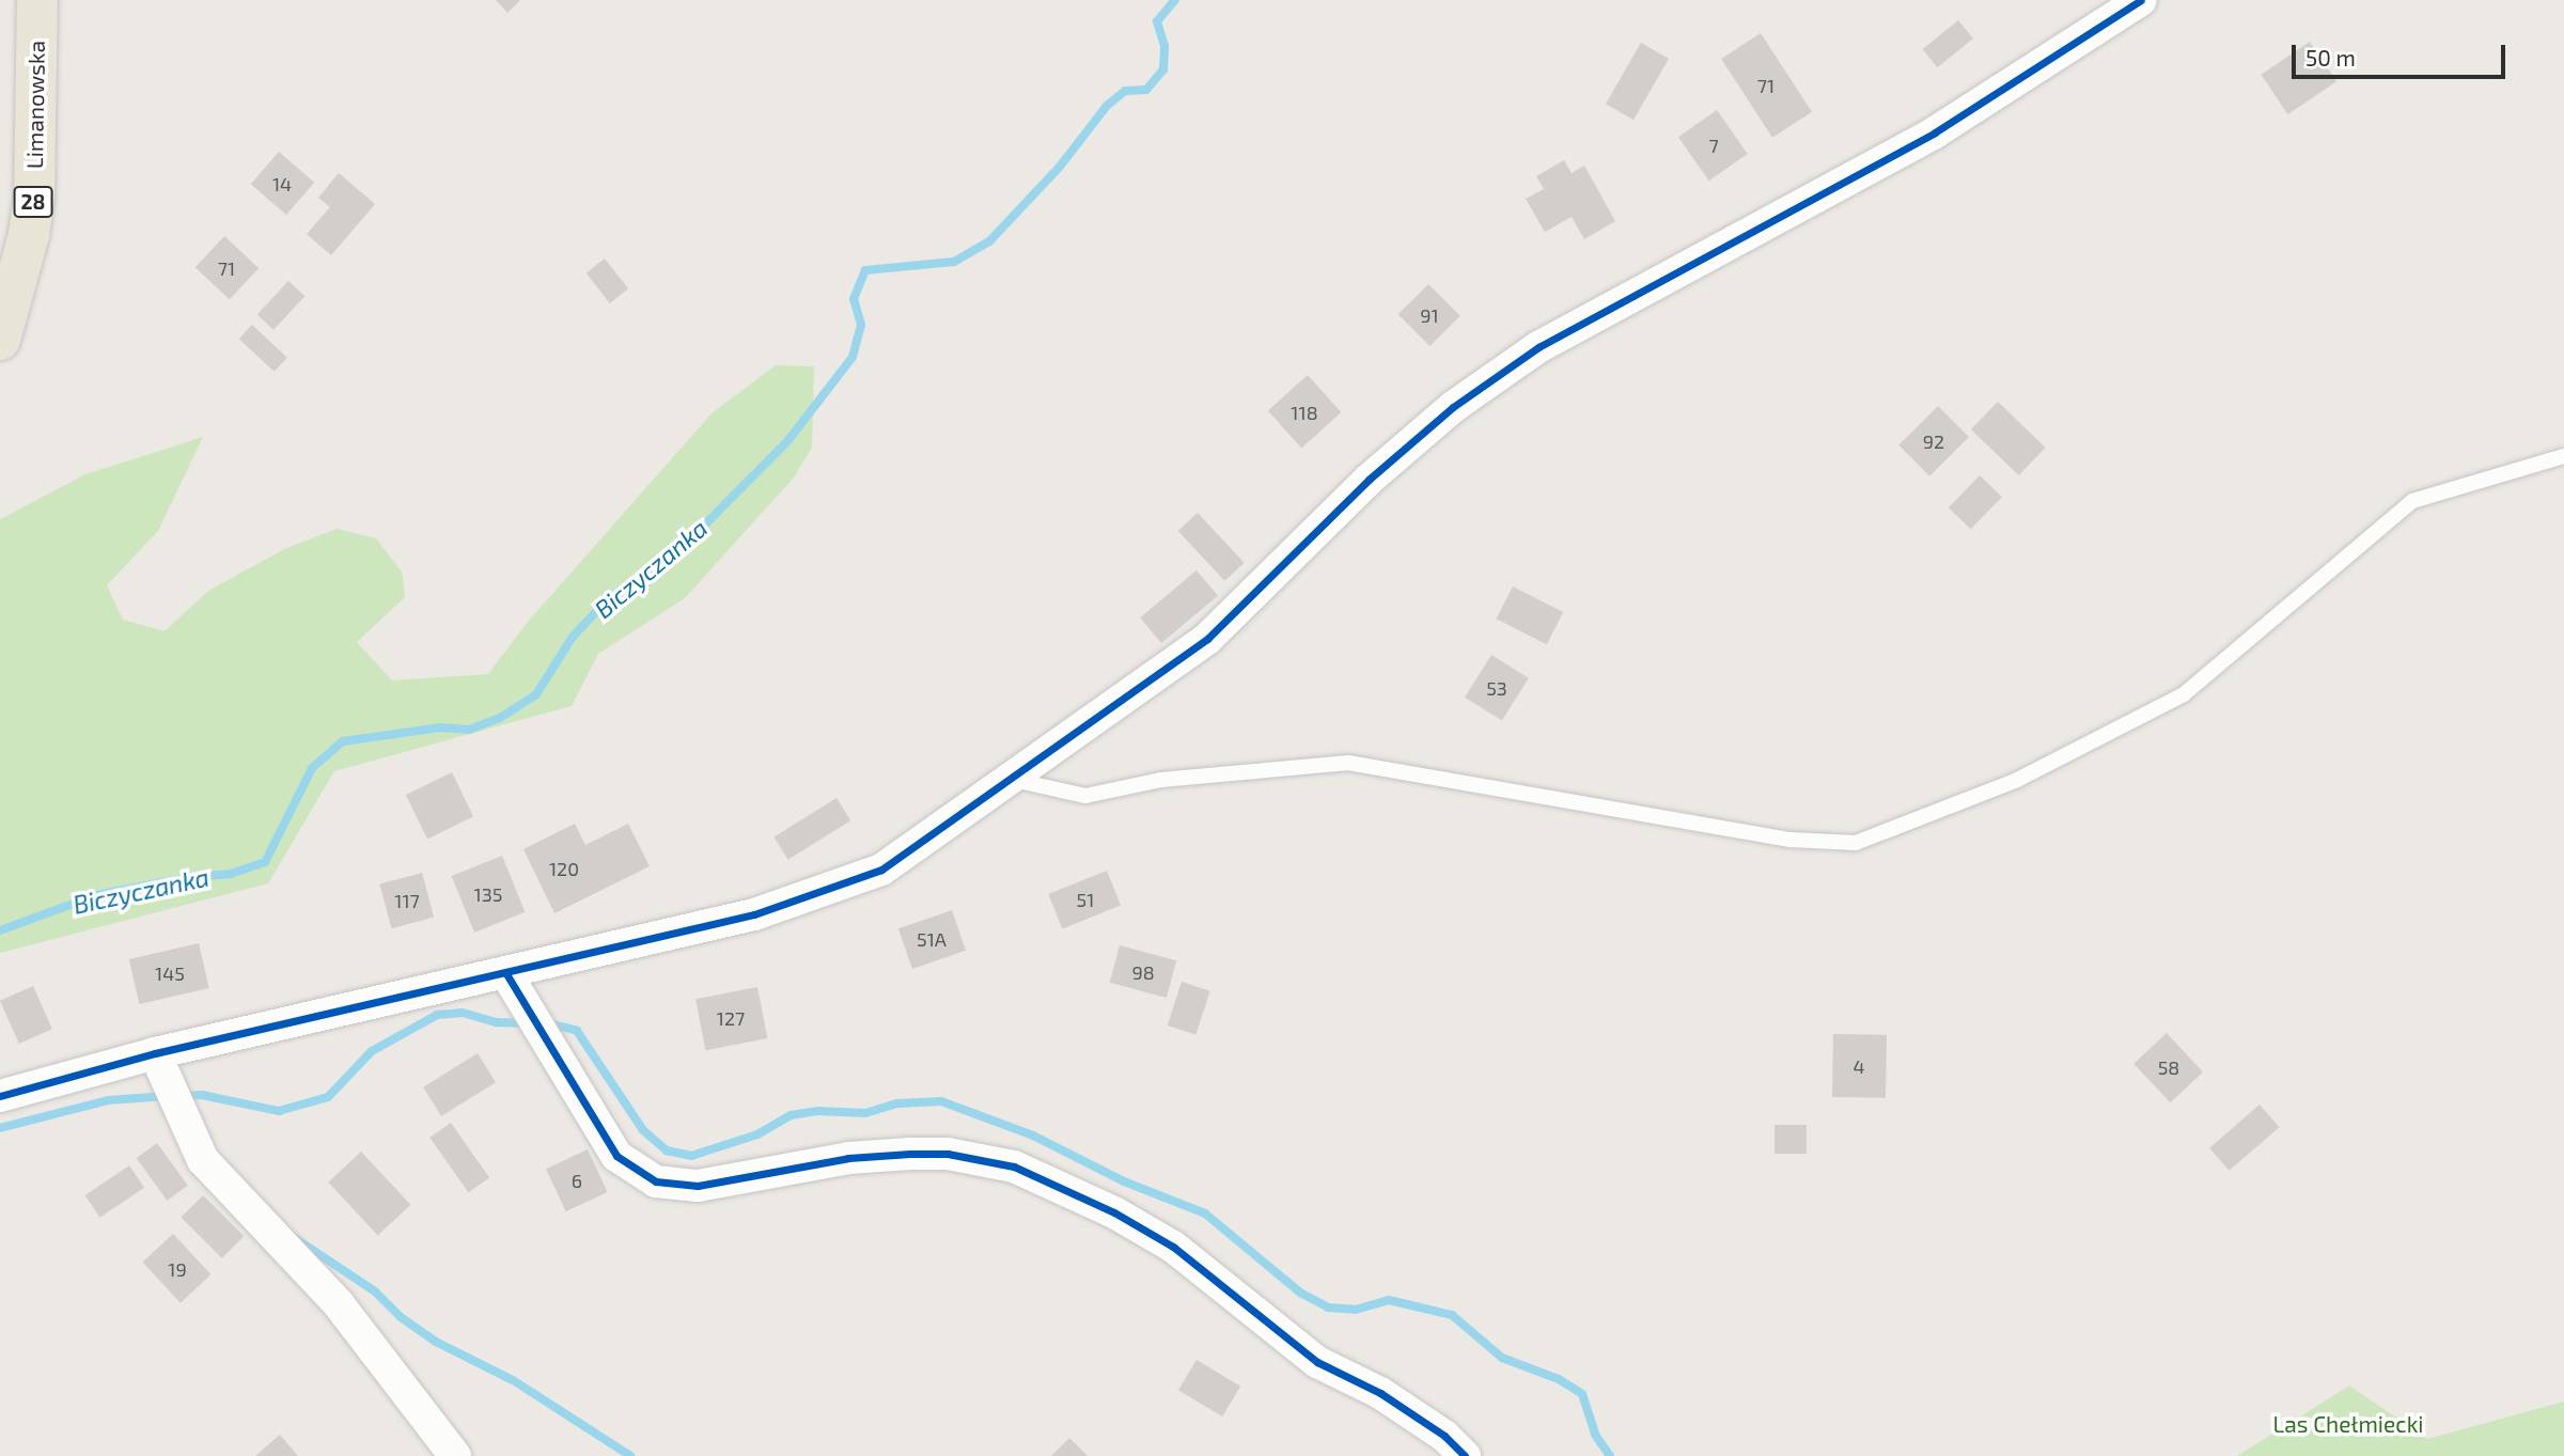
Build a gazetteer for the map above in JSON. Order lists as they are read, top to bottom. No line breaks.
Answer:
{"streets":{"main road":["Limanowska","28"]},"water":["Biczyczanka"],"parks":["Las Chełmiecki"],"house_numbers":["71","7","14","71","91","118","92","53","120","135","51","117","51A","98","145","127","4","58","6","19"],"scale_bar":"50 m"}
